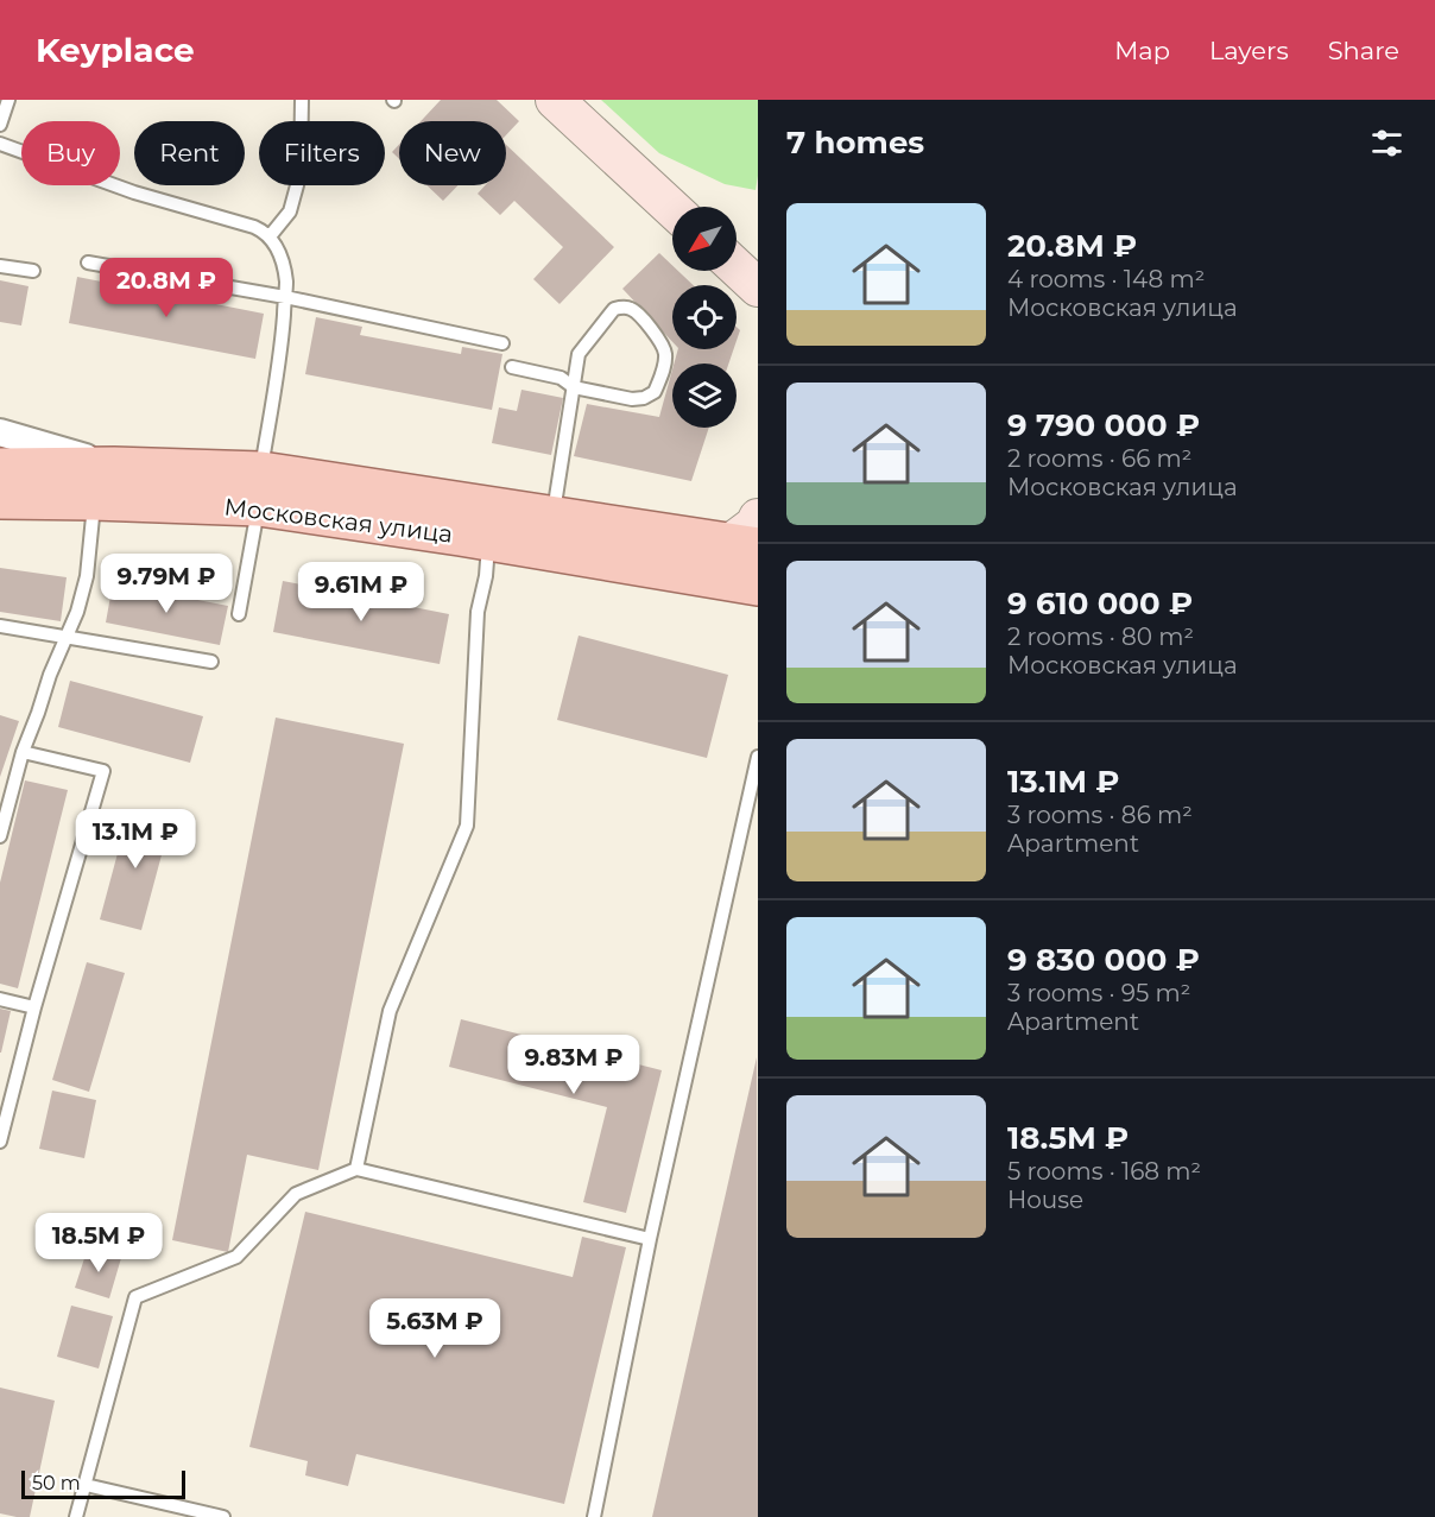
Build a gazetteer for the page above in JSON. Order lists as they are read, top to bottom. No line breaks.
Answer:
{"streets":{"main road":["Московская улица"]},"scale_bar":"50 m","north":"bottom left","page":{"header":"Keyplace","nav":["Map","Layers","Share"],"heading":"7 homes","chip":["Buy","Rent","Filters","New"],"list":[{"name":"20.8M ₽","note":"4 rooms · 148 m² · Московская улица"},{"name":"9 790 000 ₽","note":"2 rooms · 66 m² · Московская улица"},{"name":"9 610 000 ₽","note":"2 rooms · 80 m² · Московская улица"},{"name":"13.1M ₽","note":"3 rooms · 86 m² · Apartment"},{"name":"9 830 000 ₽","note":"3 rooms · 95 m² · Apartment"},{"name":"18.5M ₽","note":"5 rooms · 168 m² · House"}],"price":["20.8M ₽","9.79M ₽","9.61M ₽","13.1M ₽","9.83M ₽","18.5M ₽","5.63M ₽"],"scale":"50 m"}}
